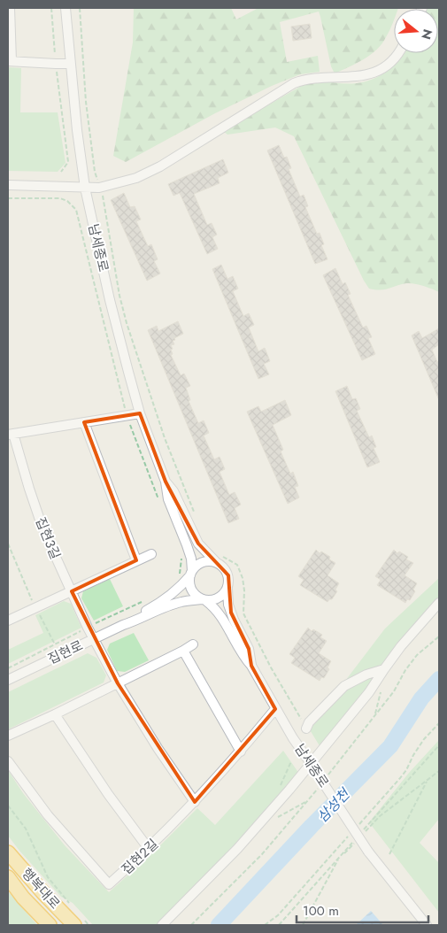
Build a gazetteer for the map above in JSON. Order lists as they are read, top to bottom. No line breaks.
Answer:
{"streets":{"highway":["행복대로"],"street":["남세종로","집현3길","집현로","집현2길"]},"crossings":[["남세종로","집현로"],["남세종로","집현2길"],["집현3길","집현로"],["집현3길","집현2길"]],"water":["삼성천"],"scale_bar":"100 m","north":"right"}
